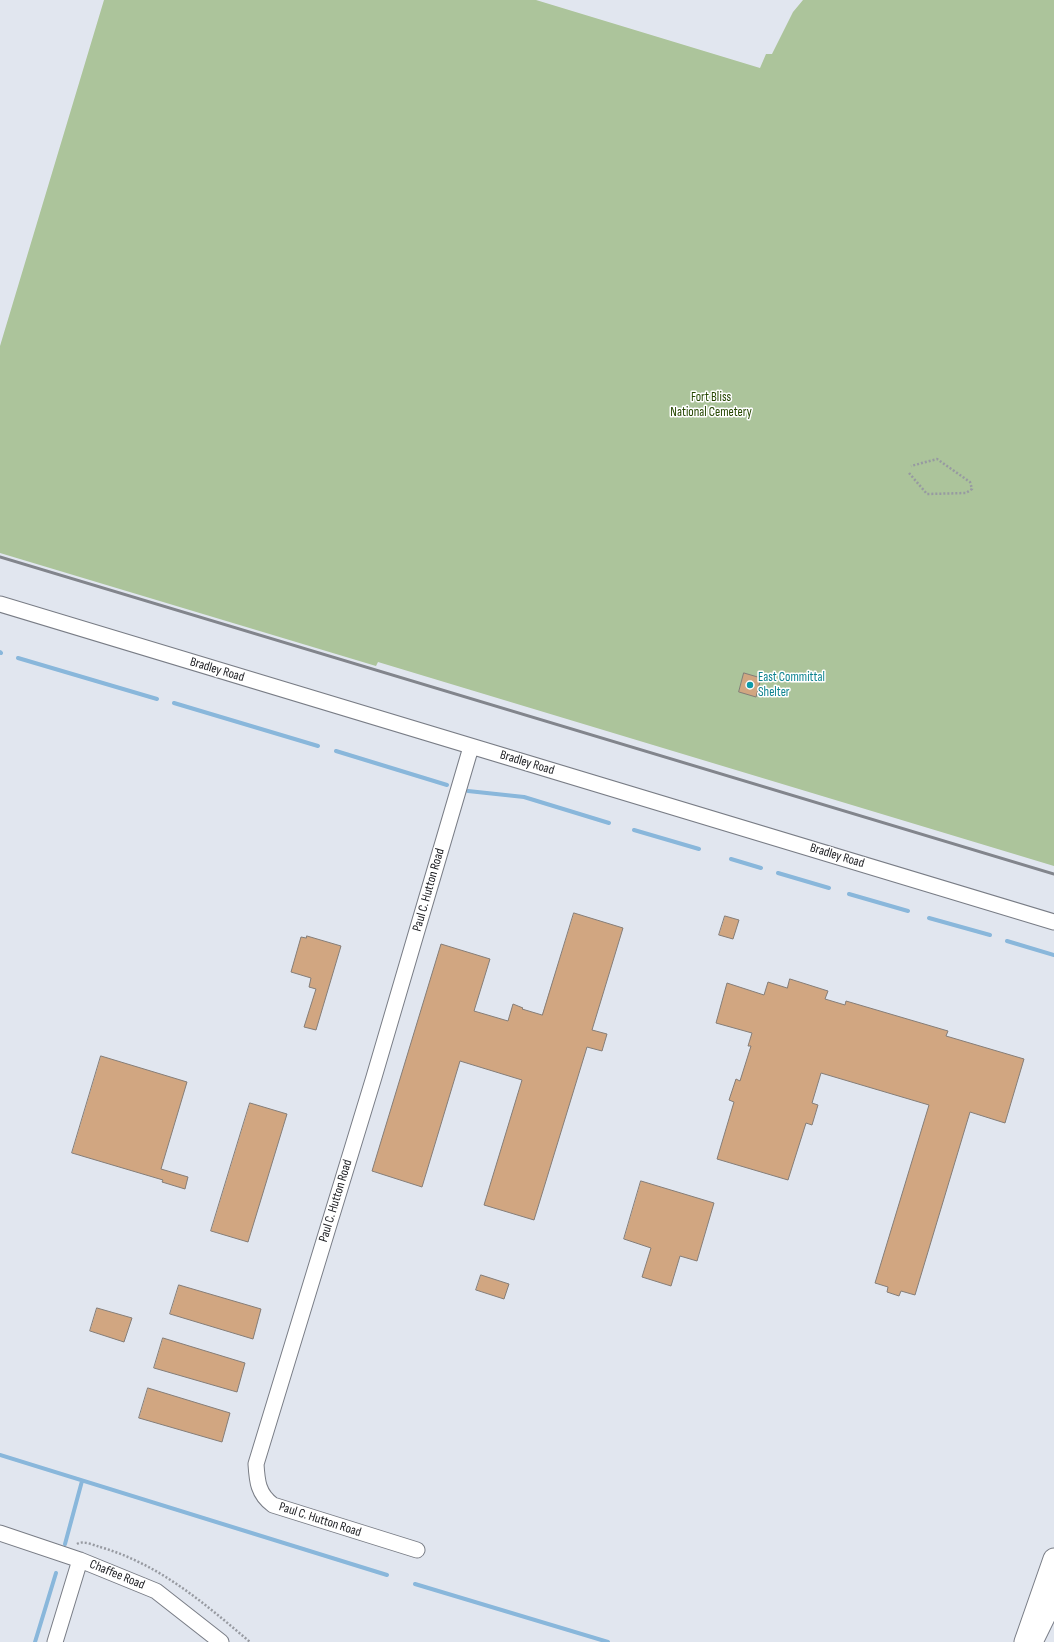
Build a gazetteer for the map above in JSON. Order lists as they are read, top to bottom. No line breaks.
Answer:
{"streets":{"street":["Bradley Road","Paul C. Hutton Road","Chaffee Road"]},"crossings":[["Bradley Road","Paul C. Hutton Road"]],"parks":["Fort Bliss National Cemetery"],"places":["East Committal Shelter"]}
